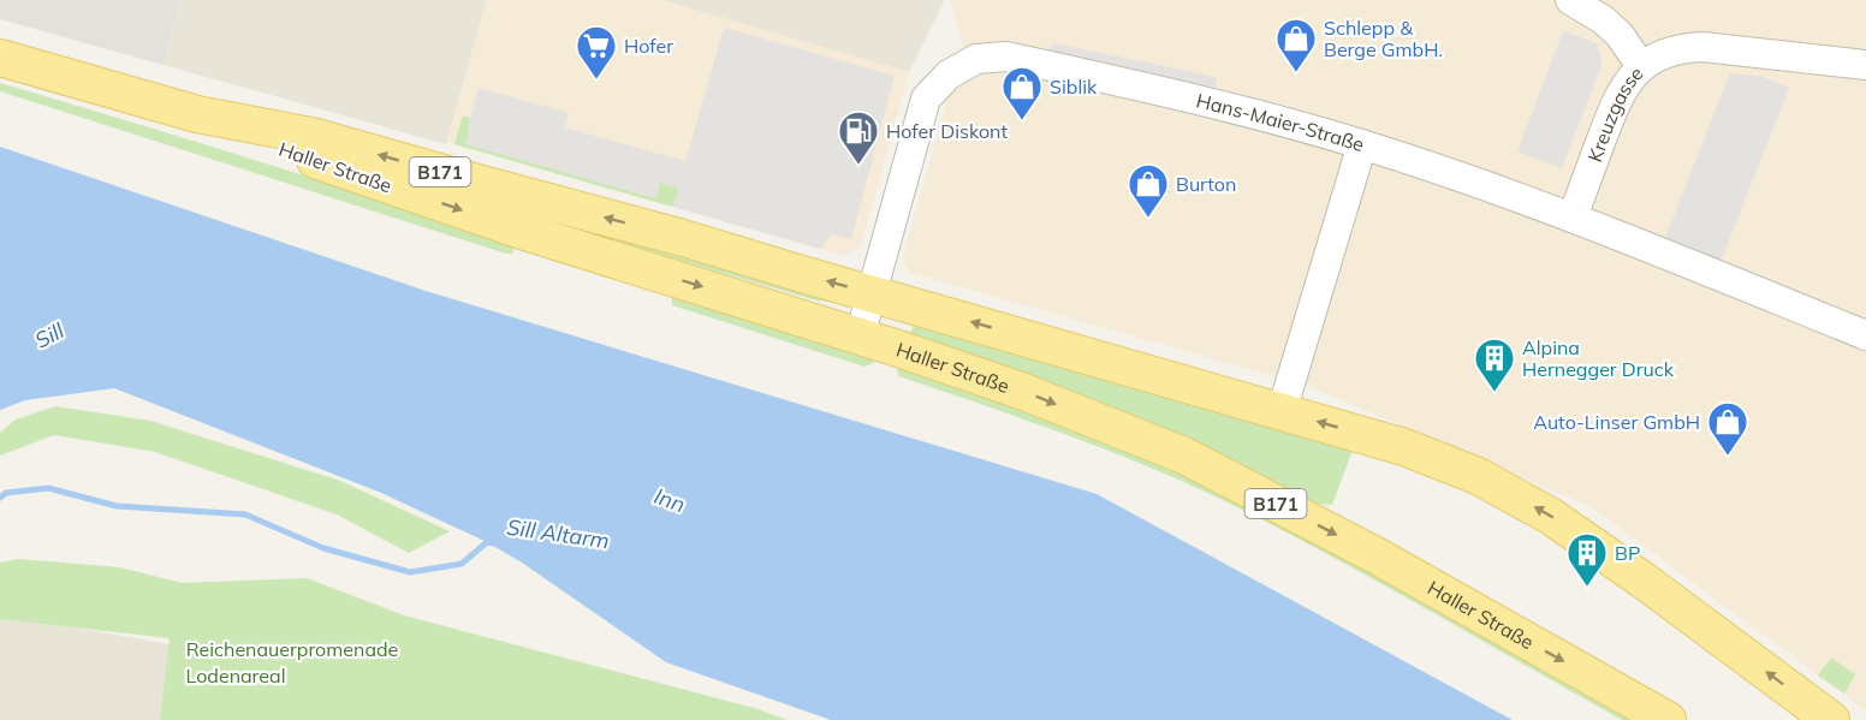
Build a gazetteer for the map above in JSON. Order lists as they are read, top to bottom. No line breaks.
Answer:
{"streets":{"main road":["Haller Straße","B171"],"street":["Kreuzgasse","Hans-Maier-Straße"]},"crossings":[["Kreuzgasse","Hans-Maier-Straße"],["Hans-Maier-Straße","Haller Straße"]],"water":["Sill","Inn","Sill Altarm"],"parks":["Reichenauerpromenade","Lodenareal"],"places":{"shop":["Schlepp & Berge GmbH.","Siblik","Burton","Auto-Linser GmbH"],"supermarket":["Hofer"],"fuel station":["Hofer Diskont"],"building":["Alpina Hernegger Druck","BP"]}}
